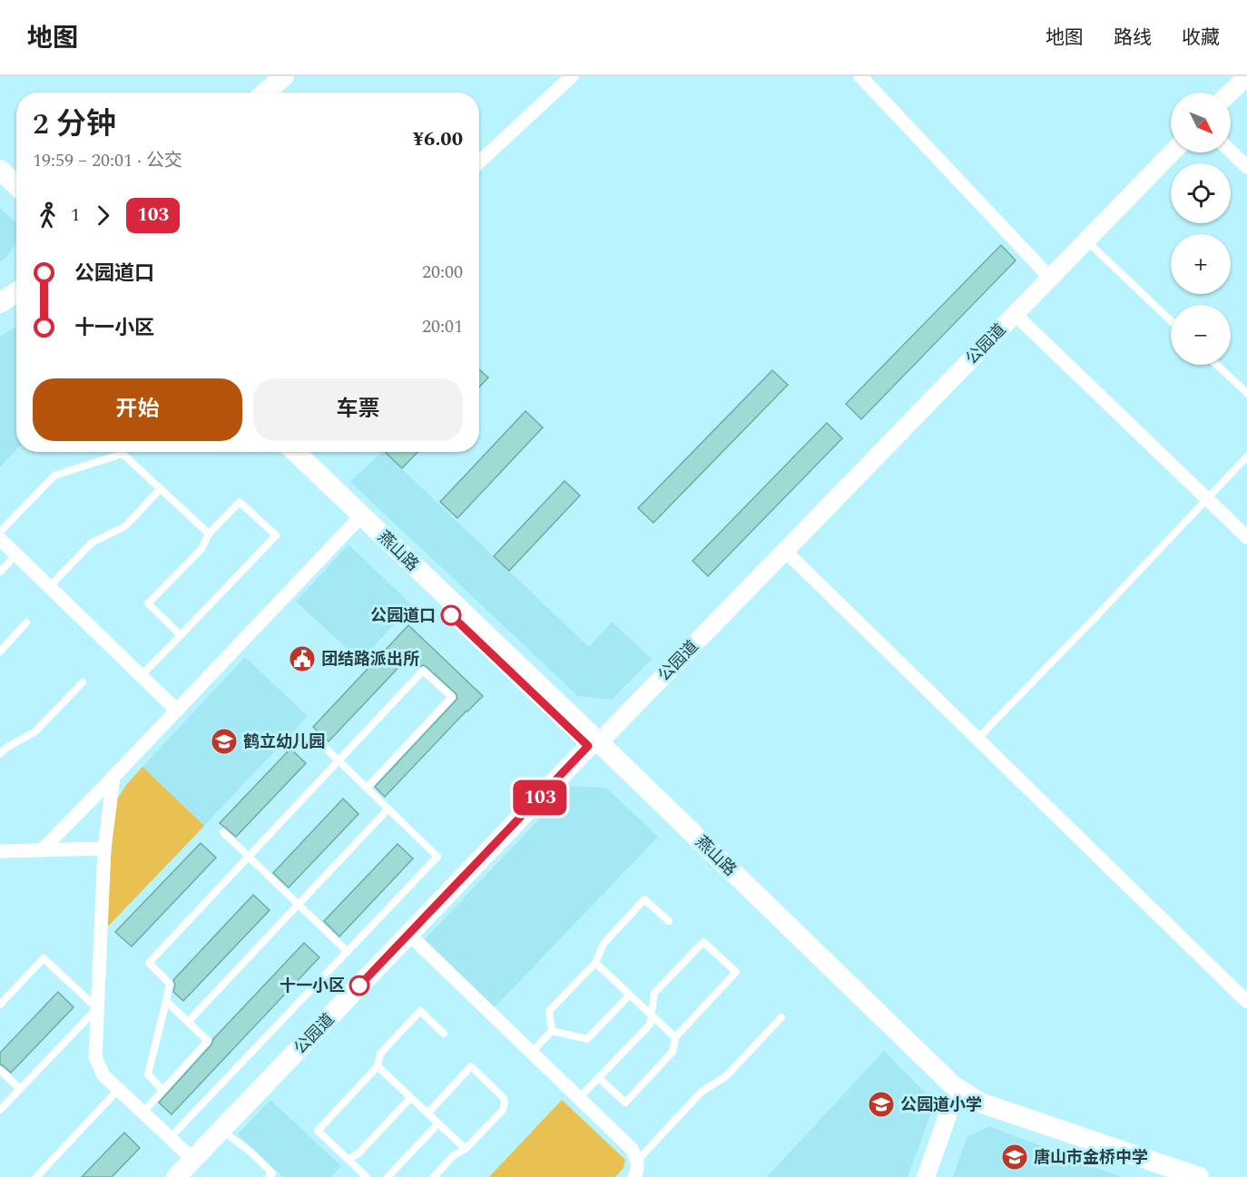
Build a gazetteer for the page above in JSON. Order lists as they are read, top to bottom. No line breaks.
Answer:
{"streets":{"main road":["公园道","燕山路"]},"crossings":[["公园道","燕山路"]],"places":{"other":["公园道口","十一小区"],"public building":["团结路派出所"],"school or university":["鹤立幼儿园","公园道小学","唐山市金桥中学"]},"lines":["bus line 103"],"north":"bottom right","page":{"header":"地图","nav":["地图","路线","收藏"],"on_map":"103","map_buttons":["+","−"],"heading":["2 分钟","19:59 – 20:01 · 公交","¥6.00"],"legs":["1","103"],"list":[{"name":"公园道口","value":"20:00"},{"name":"十一小区","value":"20:01"}],"buttons":["开始","车票"]}}
